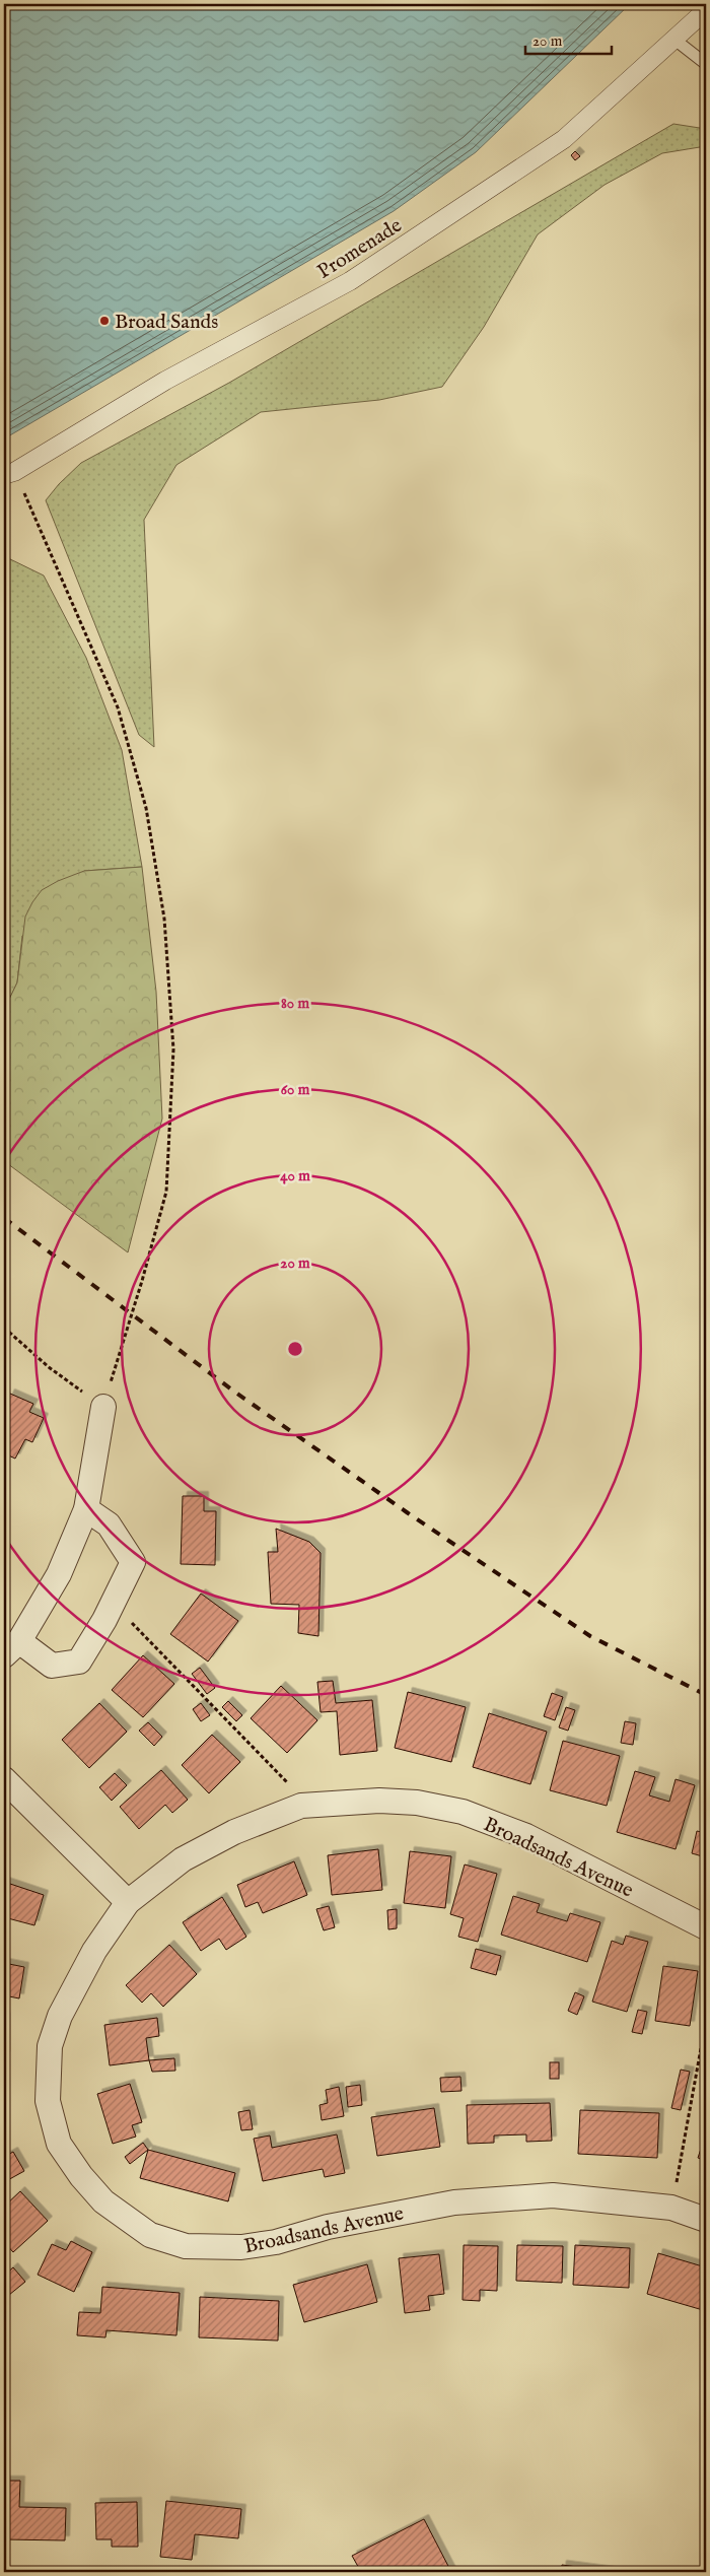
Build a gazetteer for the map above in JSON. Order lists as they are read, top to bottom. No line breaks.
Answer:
{"streets":{"street":["Promenade","Broadsands Avenue"]},"places":["Broad Sands"],"scale_bar":"20 m","rings":["80 m","60 m","40 m","20 m"]}
